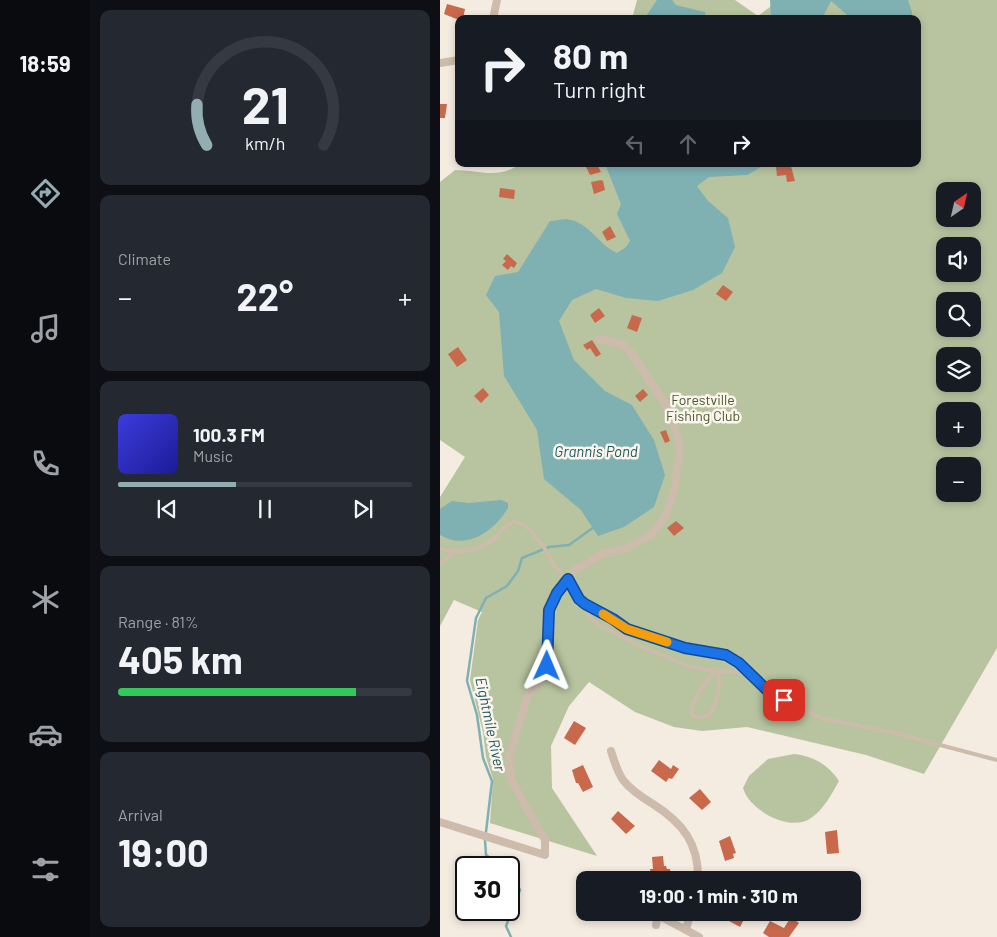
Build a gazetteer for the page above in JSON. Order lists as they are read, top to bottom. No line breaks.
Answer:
{"water":["Grannis Pond","Eightmile River"],"parks":["Forestville Fishing Club"],"north":"top right","page":{"tabs":"18:59","turn":["80 m","Turn right"],"map_buttons":["+","−"],"tile":["Climate",["Range · 81%","405 km"],["Arrival","19:00"]],"heat":["−","22°","+"],"song":["100.3 FM","Music"],"limit":"30","trip":"19:00 · 1 min · 310 m","gauge":["21","km/h"]}}
